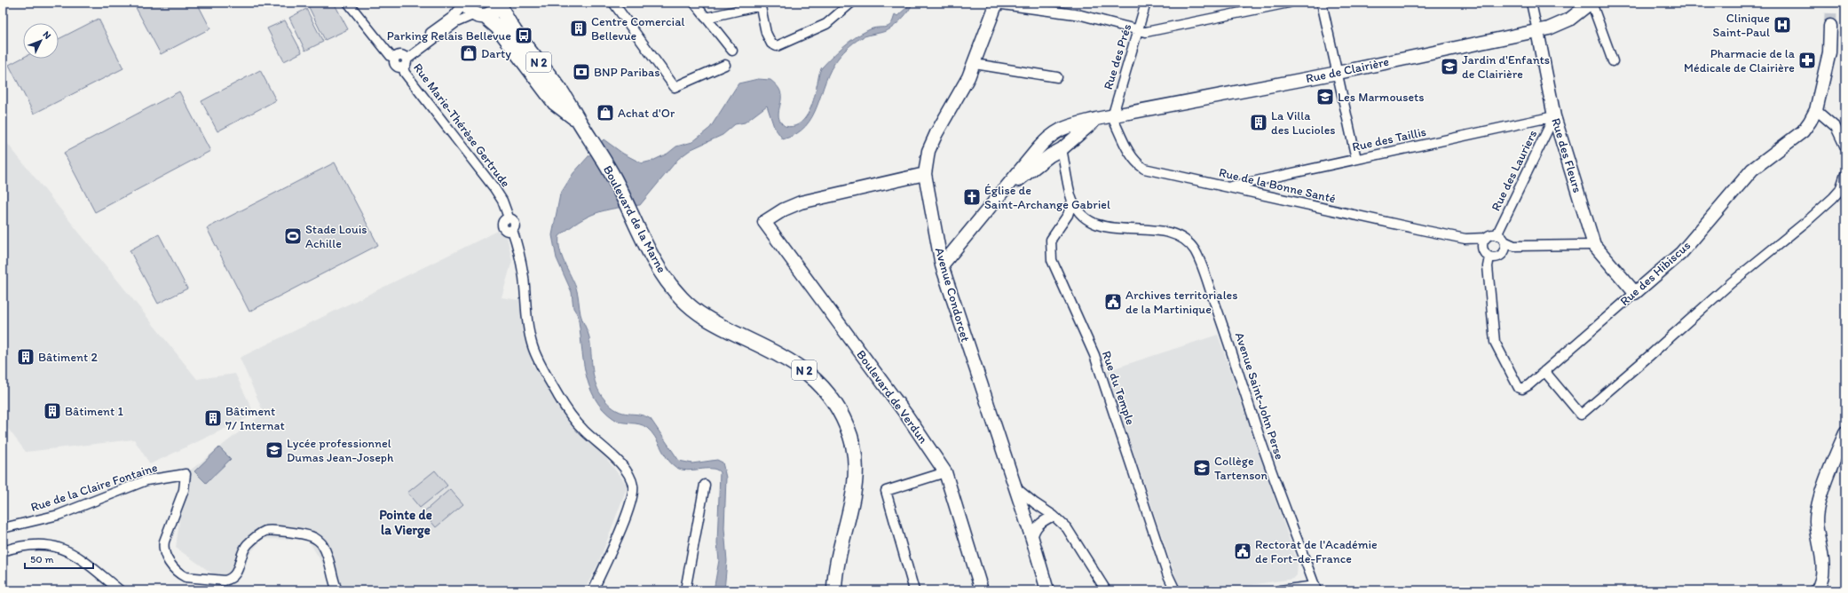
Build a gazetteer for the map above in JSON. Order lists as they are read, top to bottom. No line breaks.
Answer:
{"streets":{"main road":["N 2","Rue de Clairière","Rue des Fleurs","Boulevard de la Marne","Rue des Hibiscus","Avenue Condorcet","Boulevard de Verdun"],"street":["Rue des Prés","Rue Marie-Thérèse Gertrude","Rue des Taillis","Rue des Lauriers","Rue de la Bonne Santé","Rue du Temple","Avenue Saint-John Perse","Rue de la Claire Fontaine"]},"crossings":[["Rue des Prés","Rue de Clairière"],["Rue des Prés","Rue de la Bonne Santé"],["Rue de Clairière","Rue des Fleurs"],["Rue de Clairière","Rue de la Bonne Santé"],["Rue de Clairière","Avenue Condorcet"],["Rue de Clairière","Avenue Saint-John Perse"],["Rue Marie-Thérèse Gertrude","Boulevard de la Marne"],["Rue des Taillis","Rue des Fleurs"],["Rue des Taillis","Rue des Lauriers"],["Rue des Taillis","Rue de la Bonne Santé"],["Rue des Fleurs","Rue des Lauriers"],["Rue des Fleurs","Rue des Hibiscus"],["Rue des Lauriers","Rue de la Bonne Santé"],["Rue des Lauriers","Rue des Hibiscus"],["Rue de la Bonne Santé","Rue des Hibiscus"],["Avenue Condorcet","Boulevard de Verdun"],["Rue du Temple","Avenue Saint-John Perse"]],"districts":["Pointe de la Vierge"],"places":{"hospital":["Clinique Saint-Paul"],"building":["Centre Comercial Bellevue","La Villa des Lucioles","Bâtiment 2","Bâtiment 1","Bâtiment 7/ Internat"],"bus stop":["Parking Relais Bellevue"],"shop":["Darty","Achat d'Or"],"pharmacy":["Pharmacie de la Médicale de Clairière"],"school or university":["Jardin d'Enfants de Clairière","Les Marmousets","Lycée professionnel Dumas Jean-Joseph","Collège Tartenson"],"bank":["BNP Paribas"],"church":["Église de Saint-Archange Gabriel"],"sports":["Stade Louis Achille"],"public building":["Archives territoriales de la Martinique","Rectorat de l'Académie de Fort-de-France"]},"scale_bar":"50 m","north":"top right"}
